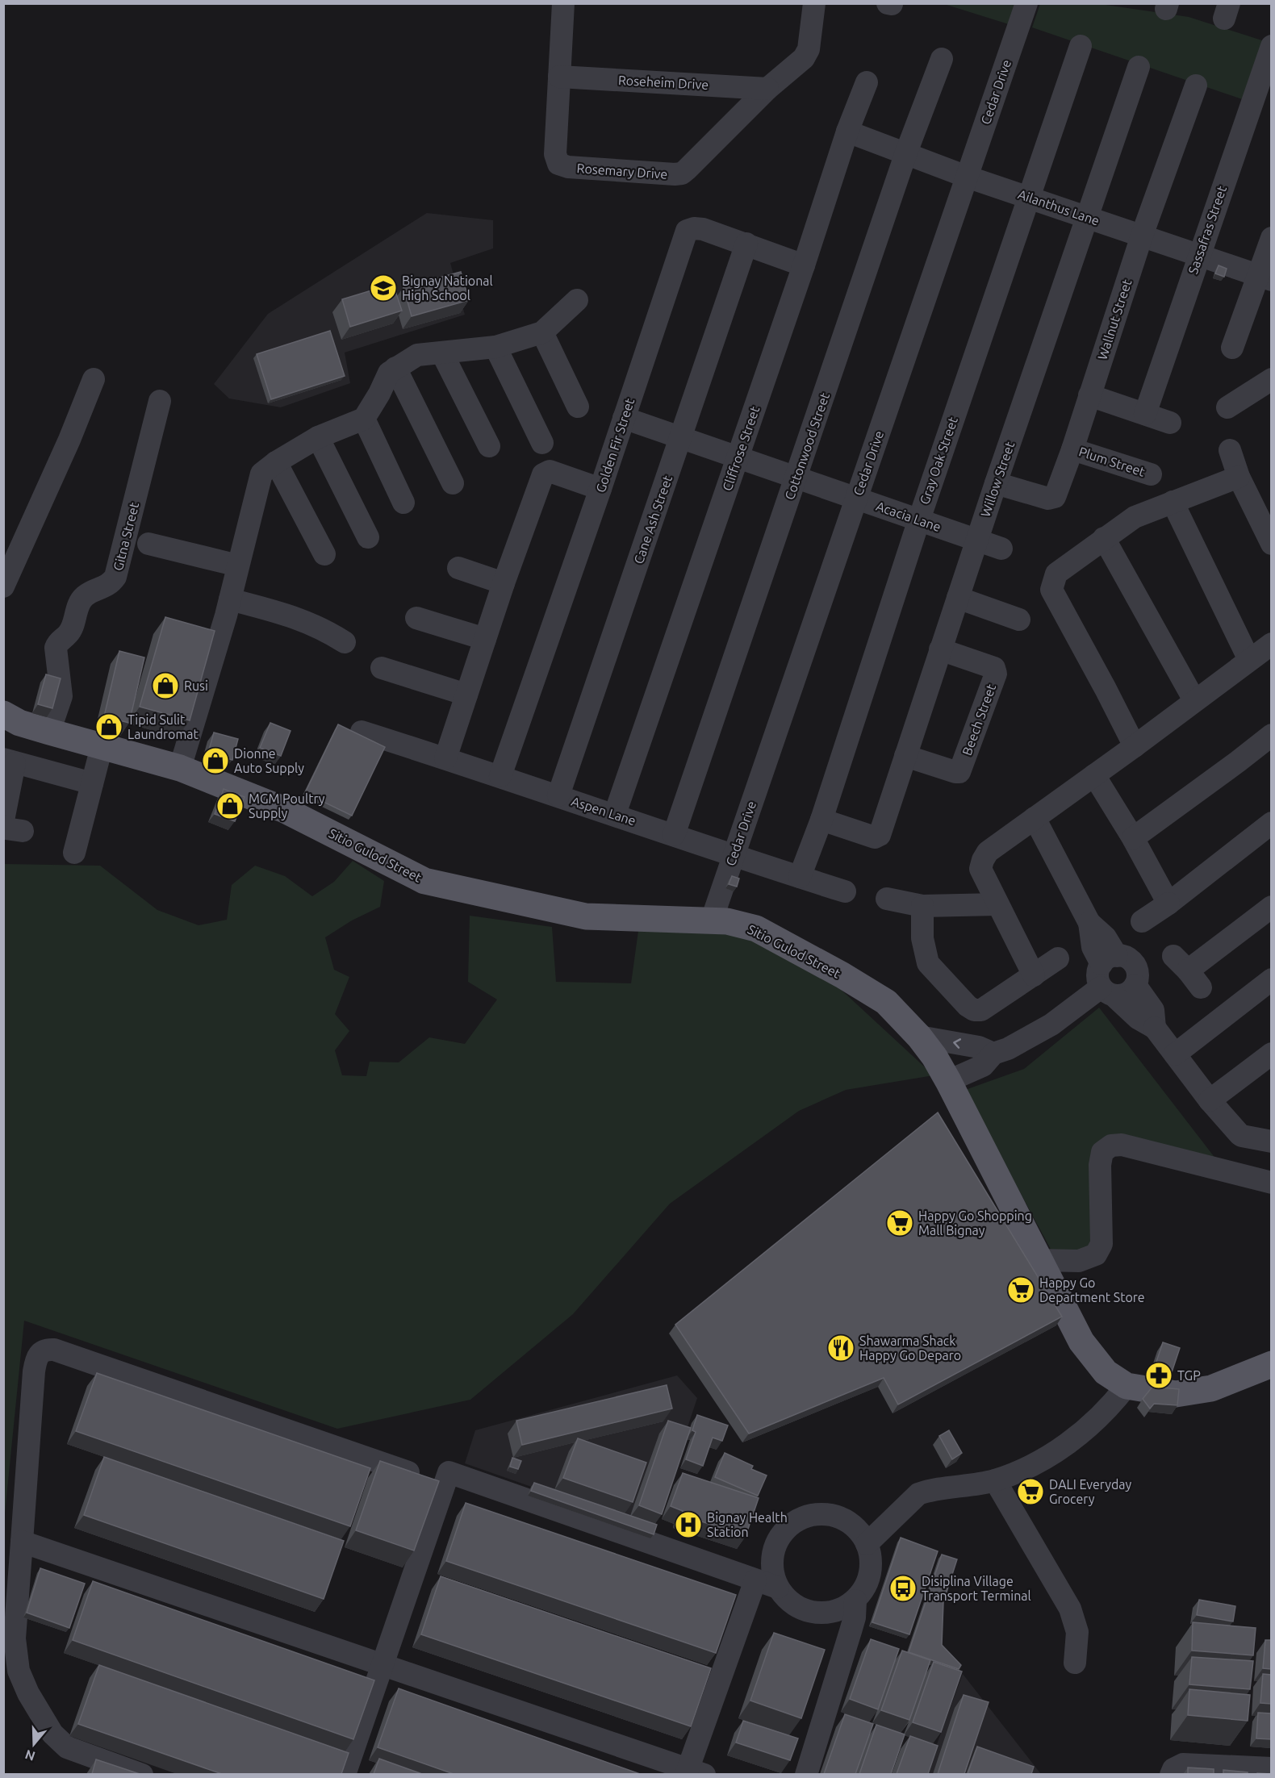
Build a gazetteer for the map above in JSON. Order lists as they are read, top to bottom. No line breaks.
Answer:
{"streets":{"main road":["Sitio Gulod Street"],"street":["Roseheim Drive","Cedar Drive","Rosemary Drive","Ailanthus Lane","Sassafras Street","Wallnut Street","Golden Fir Street","Cottonwood Street","Cliffrose Street","Gray Oak Street","Plum Street","Willow Street","Acacia Lane","Cane Ash Street","Gitna Street","Beech Street","Aspen Lane"]},"crossings":[["Roseheim Drive","Rosemary Drive"],["Cedar Drive","Ailanthus Lane"],["Cedar Drive","Acacia Lane"],["Cedar Drive","Aspen Lane"],["Cedar Drive","Sitio Gulod Street"],["Ailanthus Lane","Sassafras Street"],["Ailanthus Lane","Wallnut Street"],["Ailanthus Lane","Cottonwood Street"],["Ailanthus Lane","Cliffrose Street"],["Ailanthus Lane","Gray Oak Street"],["Ailanthus Lane","Willow Street"],["Wallnut Street","Plum Street"],["Wallnut Street","Willow Street"],["Golden Fir Street","Cliffrose Street"],["Golden Fir Street","Acacia Lane"],["Golden Fir Street","Cane Ash Street"],["Golden Fir Street","Aspen Lane"],["Cottonwood Street","Acacia Lane"],["Cottonwood Street","Aspen Lane"],["Cliffrose Street","Acacia Lane"],["Cliffrose Street","Aspen Lane"],["Gray Oak Street","Willow Street"],["Gray Oak Street","Acacia Lane"],["Gray Oak Street","Aspen Lane"],["Willow Street","Acacia Lane"],["Willow Street","Beech Street"],["Acacia Lane","Cane Ash Street"],["Cane Ash Street","Aspen Lane"],["Gitna Street","Sitio Gulod Street"]],"places":{"school or university":["Bignay National High School"],"shop":["Rusi","Tipid Sulit Laundromat","Dionne Auto Supply","MGM Poultry Supply"],"supermarket":["Happy Go Shopping Mall Bignay","Happy Go Department Store","DALI Everyday Grocery"],"restaurant":["Shawarma Shack Happy Go Deparo"],"pharmacy":["TGP"],"hospital":["Bignay Health Station"],"bus stop":["Disiplina Village Transport Terminal"]},"north":"bottom"}
